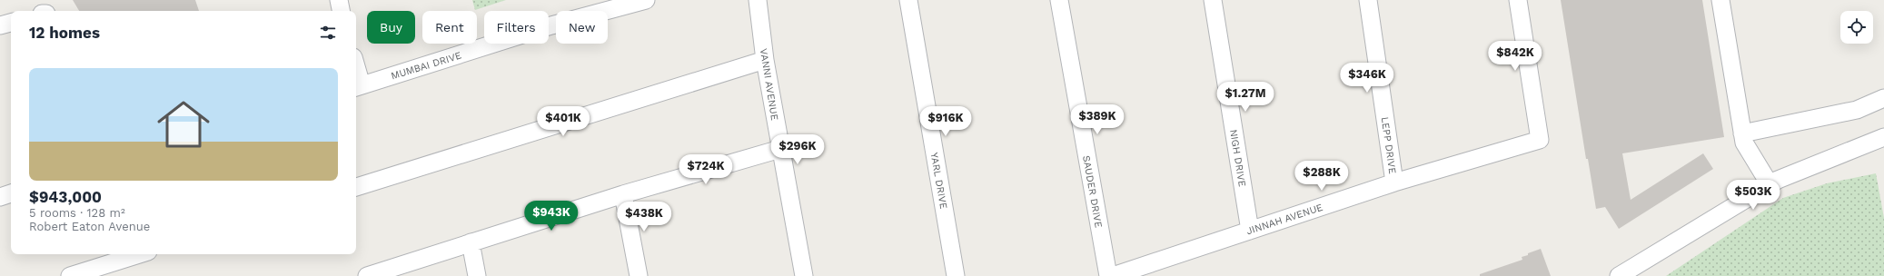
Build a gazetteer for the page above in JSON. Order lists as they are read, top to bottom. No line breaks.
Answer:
{"streets":{"street":["MUMBAI DRIVE","VANNI AVENUE","LEPP DRIVE","NIGH DRIVE","YARL DRIVE","SAUDER DRIVE","JINNAH AVENUE"]},"crossings":[["LEPP DRIVE","JINNAH AVENUE"],["NIGH DRIVE","JINNAH AVENUE"]],"page":{"chip":["Buy","Rent","Filters","New"],"heading":"12 homes","price":["$842K","$346K","$1.27M","$389K","$401K","$916K","$296K","$724K","$288K","$503K","$943K","$438K"],"list":[{"name":"$943,000","note":"5 rooms · 128 m² · Robert Eaton Avenue"}]}}
